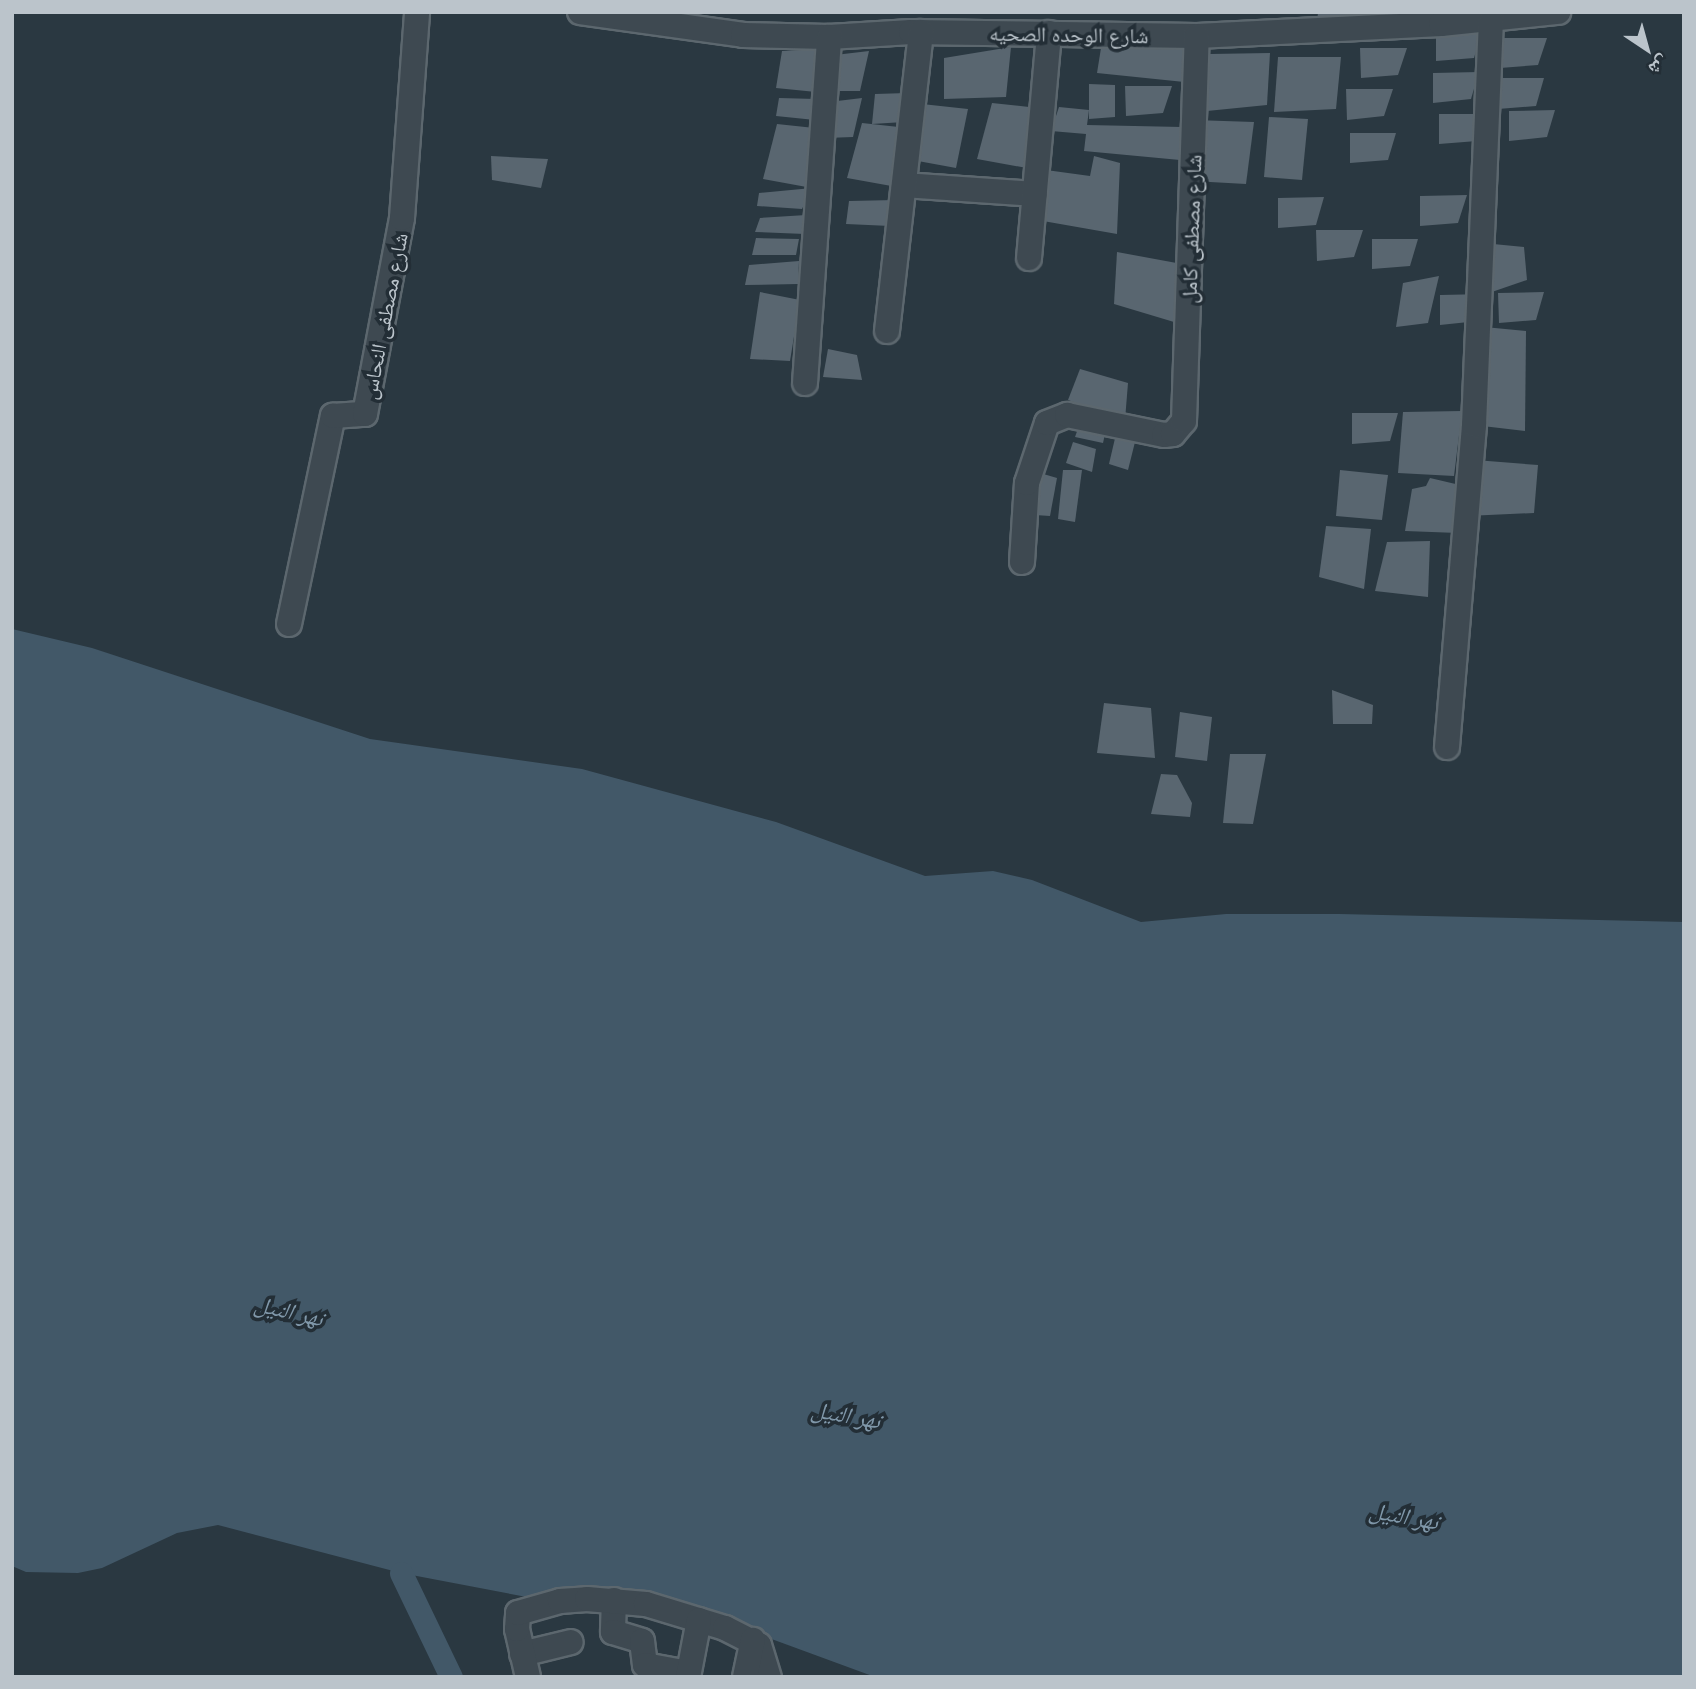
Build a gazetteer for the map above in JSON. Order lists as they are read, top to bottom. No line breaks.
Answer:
{"streets":{"street":["شارع الوحده الصحيه","شارع مصطفى كامل","شارع مصطفى النحاس"]},"crossings":[["شارع الوحده الصحيه","شارع مصطفى كامل"]],"water":["نهر النيل"],"north":"bottom right"}
